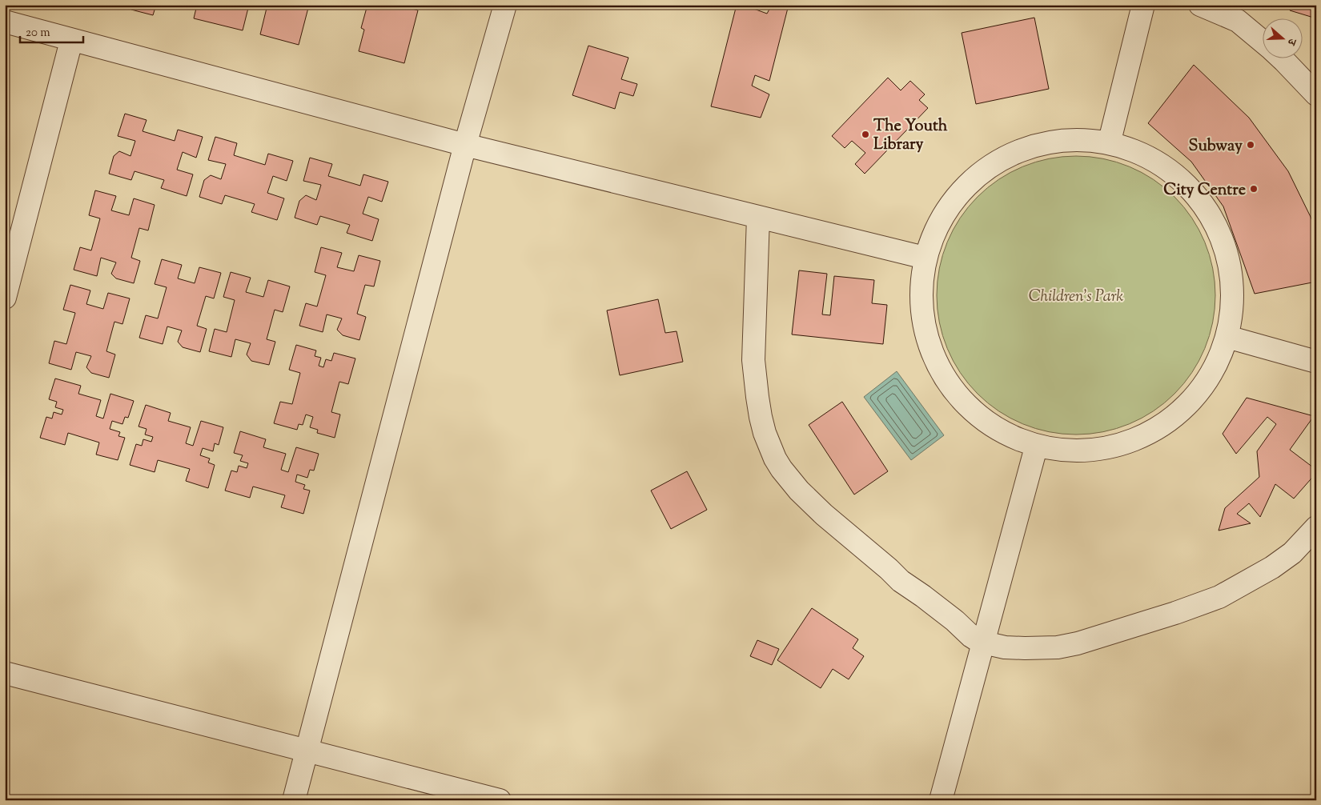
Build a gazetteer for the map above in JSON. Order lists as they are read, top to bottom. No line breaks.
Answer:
{"parks":["Children's Park"],"places":["The Youth Library","Subway","City Centre"],"scale_bar":"20 m","north":"right"}
